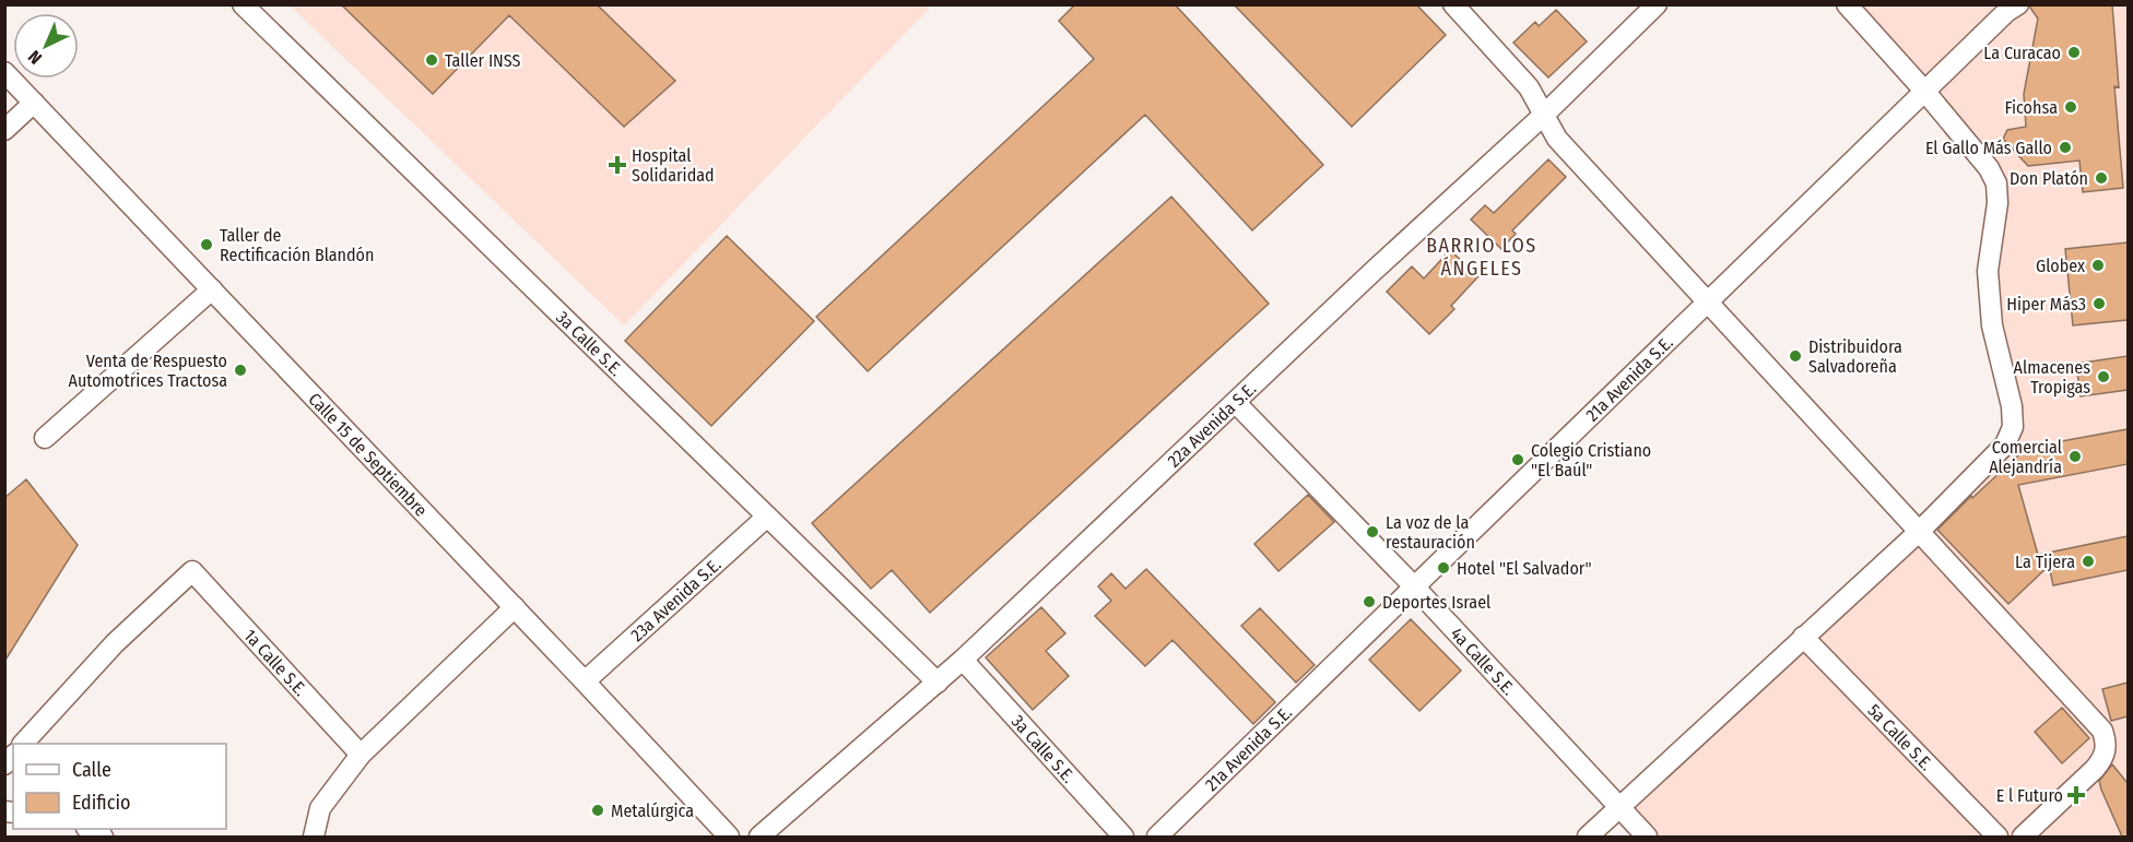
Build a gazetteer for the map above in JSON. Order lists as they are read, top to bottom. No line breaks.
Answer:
{"streets":{"street":["3a Calle S.E.","21a Avenida S.E.","22a Avenida S.E.","Calle 15 de Septiembre","23a Avenida S.E.","4a Calle S.E.","1a Calle S.E.","5a Calle S.E."]},"crossings":[["3a Calle S.E.","22a Avenida S.E."],["3a Calle S.E.","23a Avenida S.E."],["21a Avenida S.E.","4a Calle S.E."],["22a Avenida S.E.","4a Calle S.E."],["Calle 15 de Septiembre","23a Avenida S.E."]],"districts":["BARRIO LOS ÁNGELES"],"places":{"other":["La Curacao","Taller INSS","Ficohsa","El Gallo Más Gallo","Don Platón","Taller de Rectificación Blandón","Globex","Hiper Más3","Distribuidora Salvadoreña","Venta de Respuesto Automotrices Tractosa","Almacenes Tropigas","Comercial Alejandría","Colegio Cristiano \"El Baúl\"","La voz de la restauración","La Tijera","Hotel \"El Salvador\"","Deportes Israel","Metalúrgica"],"health":["Hospital Solidaridad","E l Futuro"]},"legend":["Calle","Edificio"],"north":"bottom left"}
